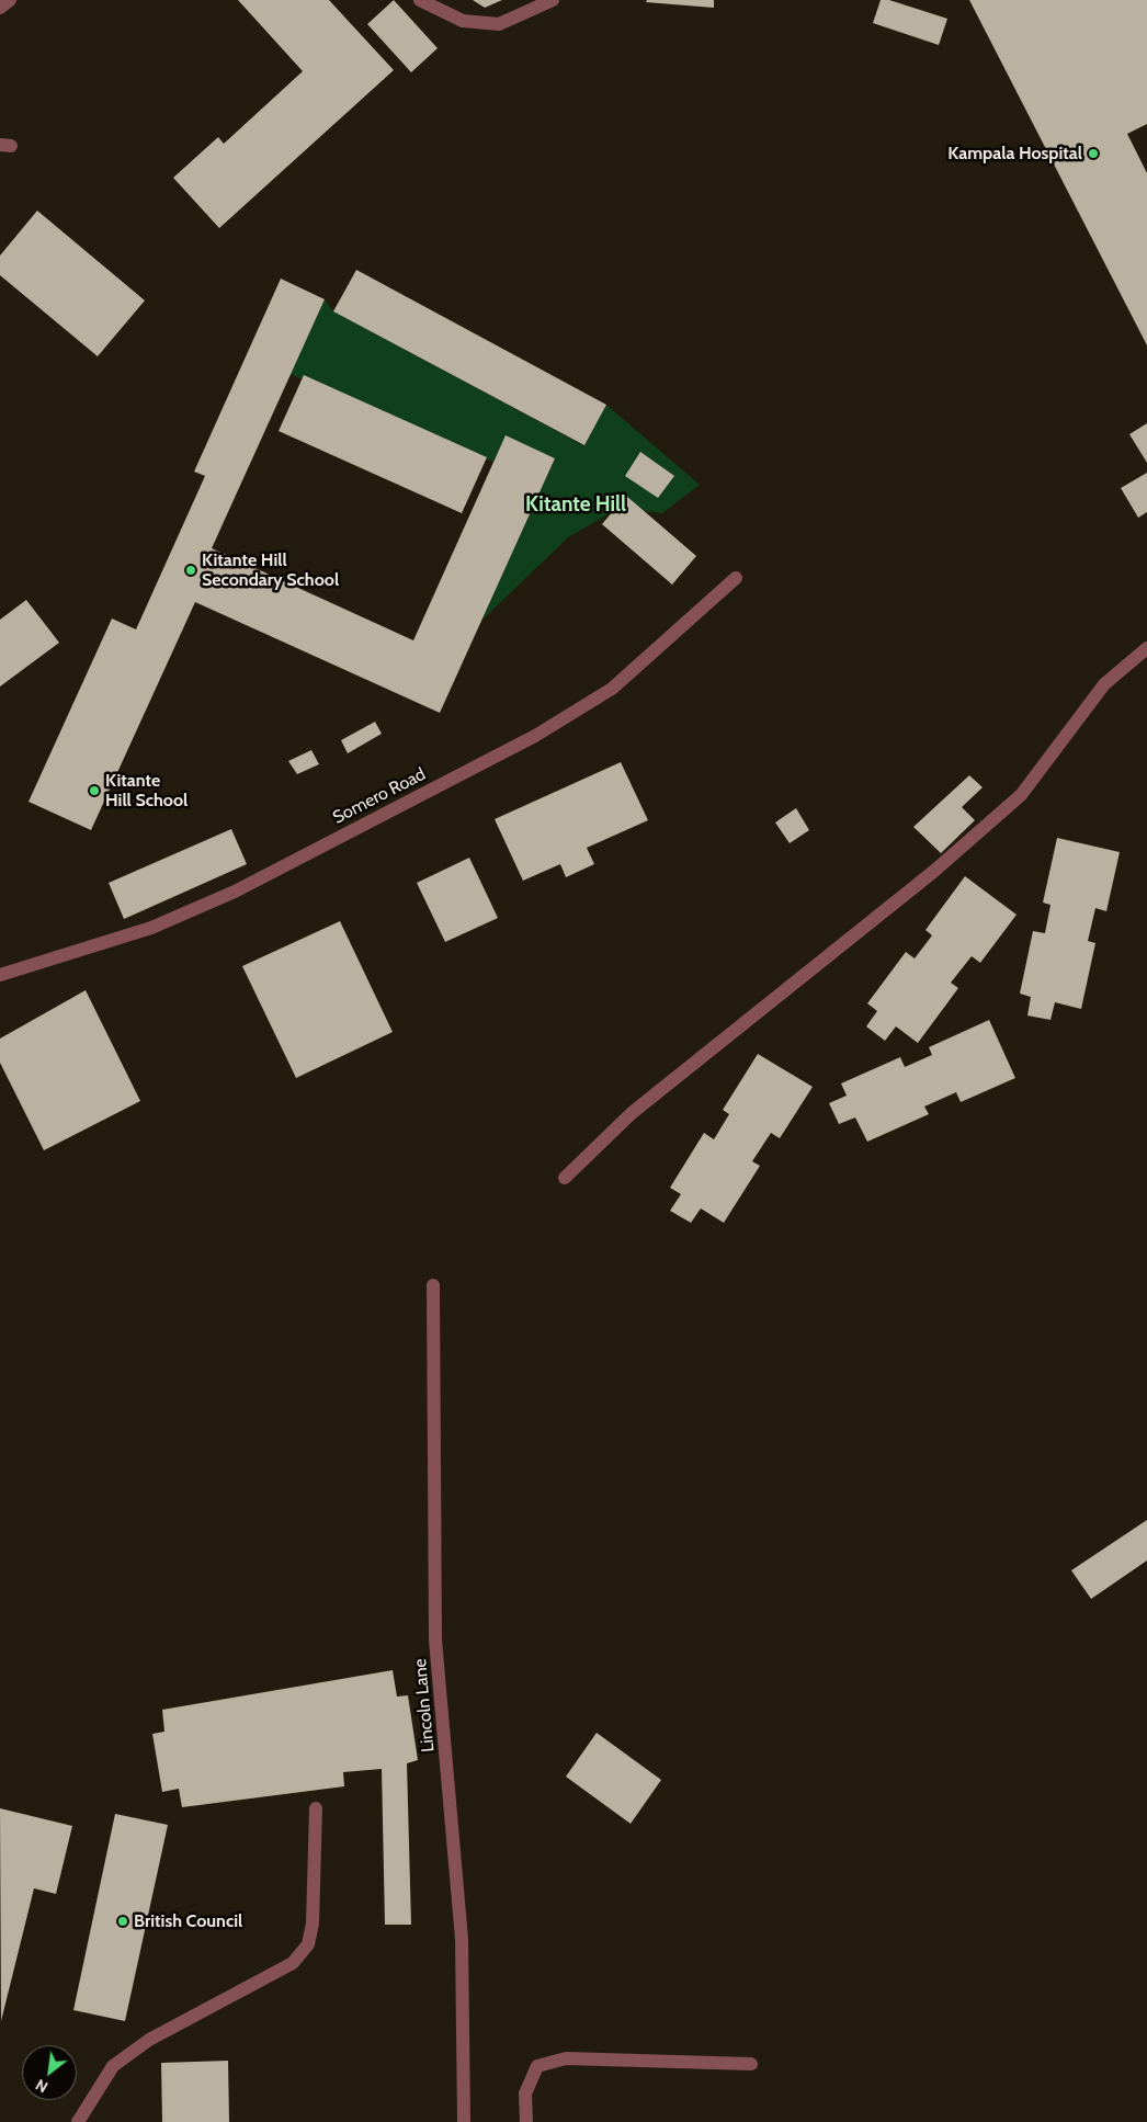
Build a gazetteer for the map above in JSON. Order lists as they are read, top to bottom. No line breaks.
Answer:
{"streets":{"street":["Somero Road","Lincoln Lane"]},"districts":["Kitante Hill"],"places":["Kampala Hospital","Kitante Hill Secondary School","Kitante Hill School","British Council"],"north":"bottom left"}
